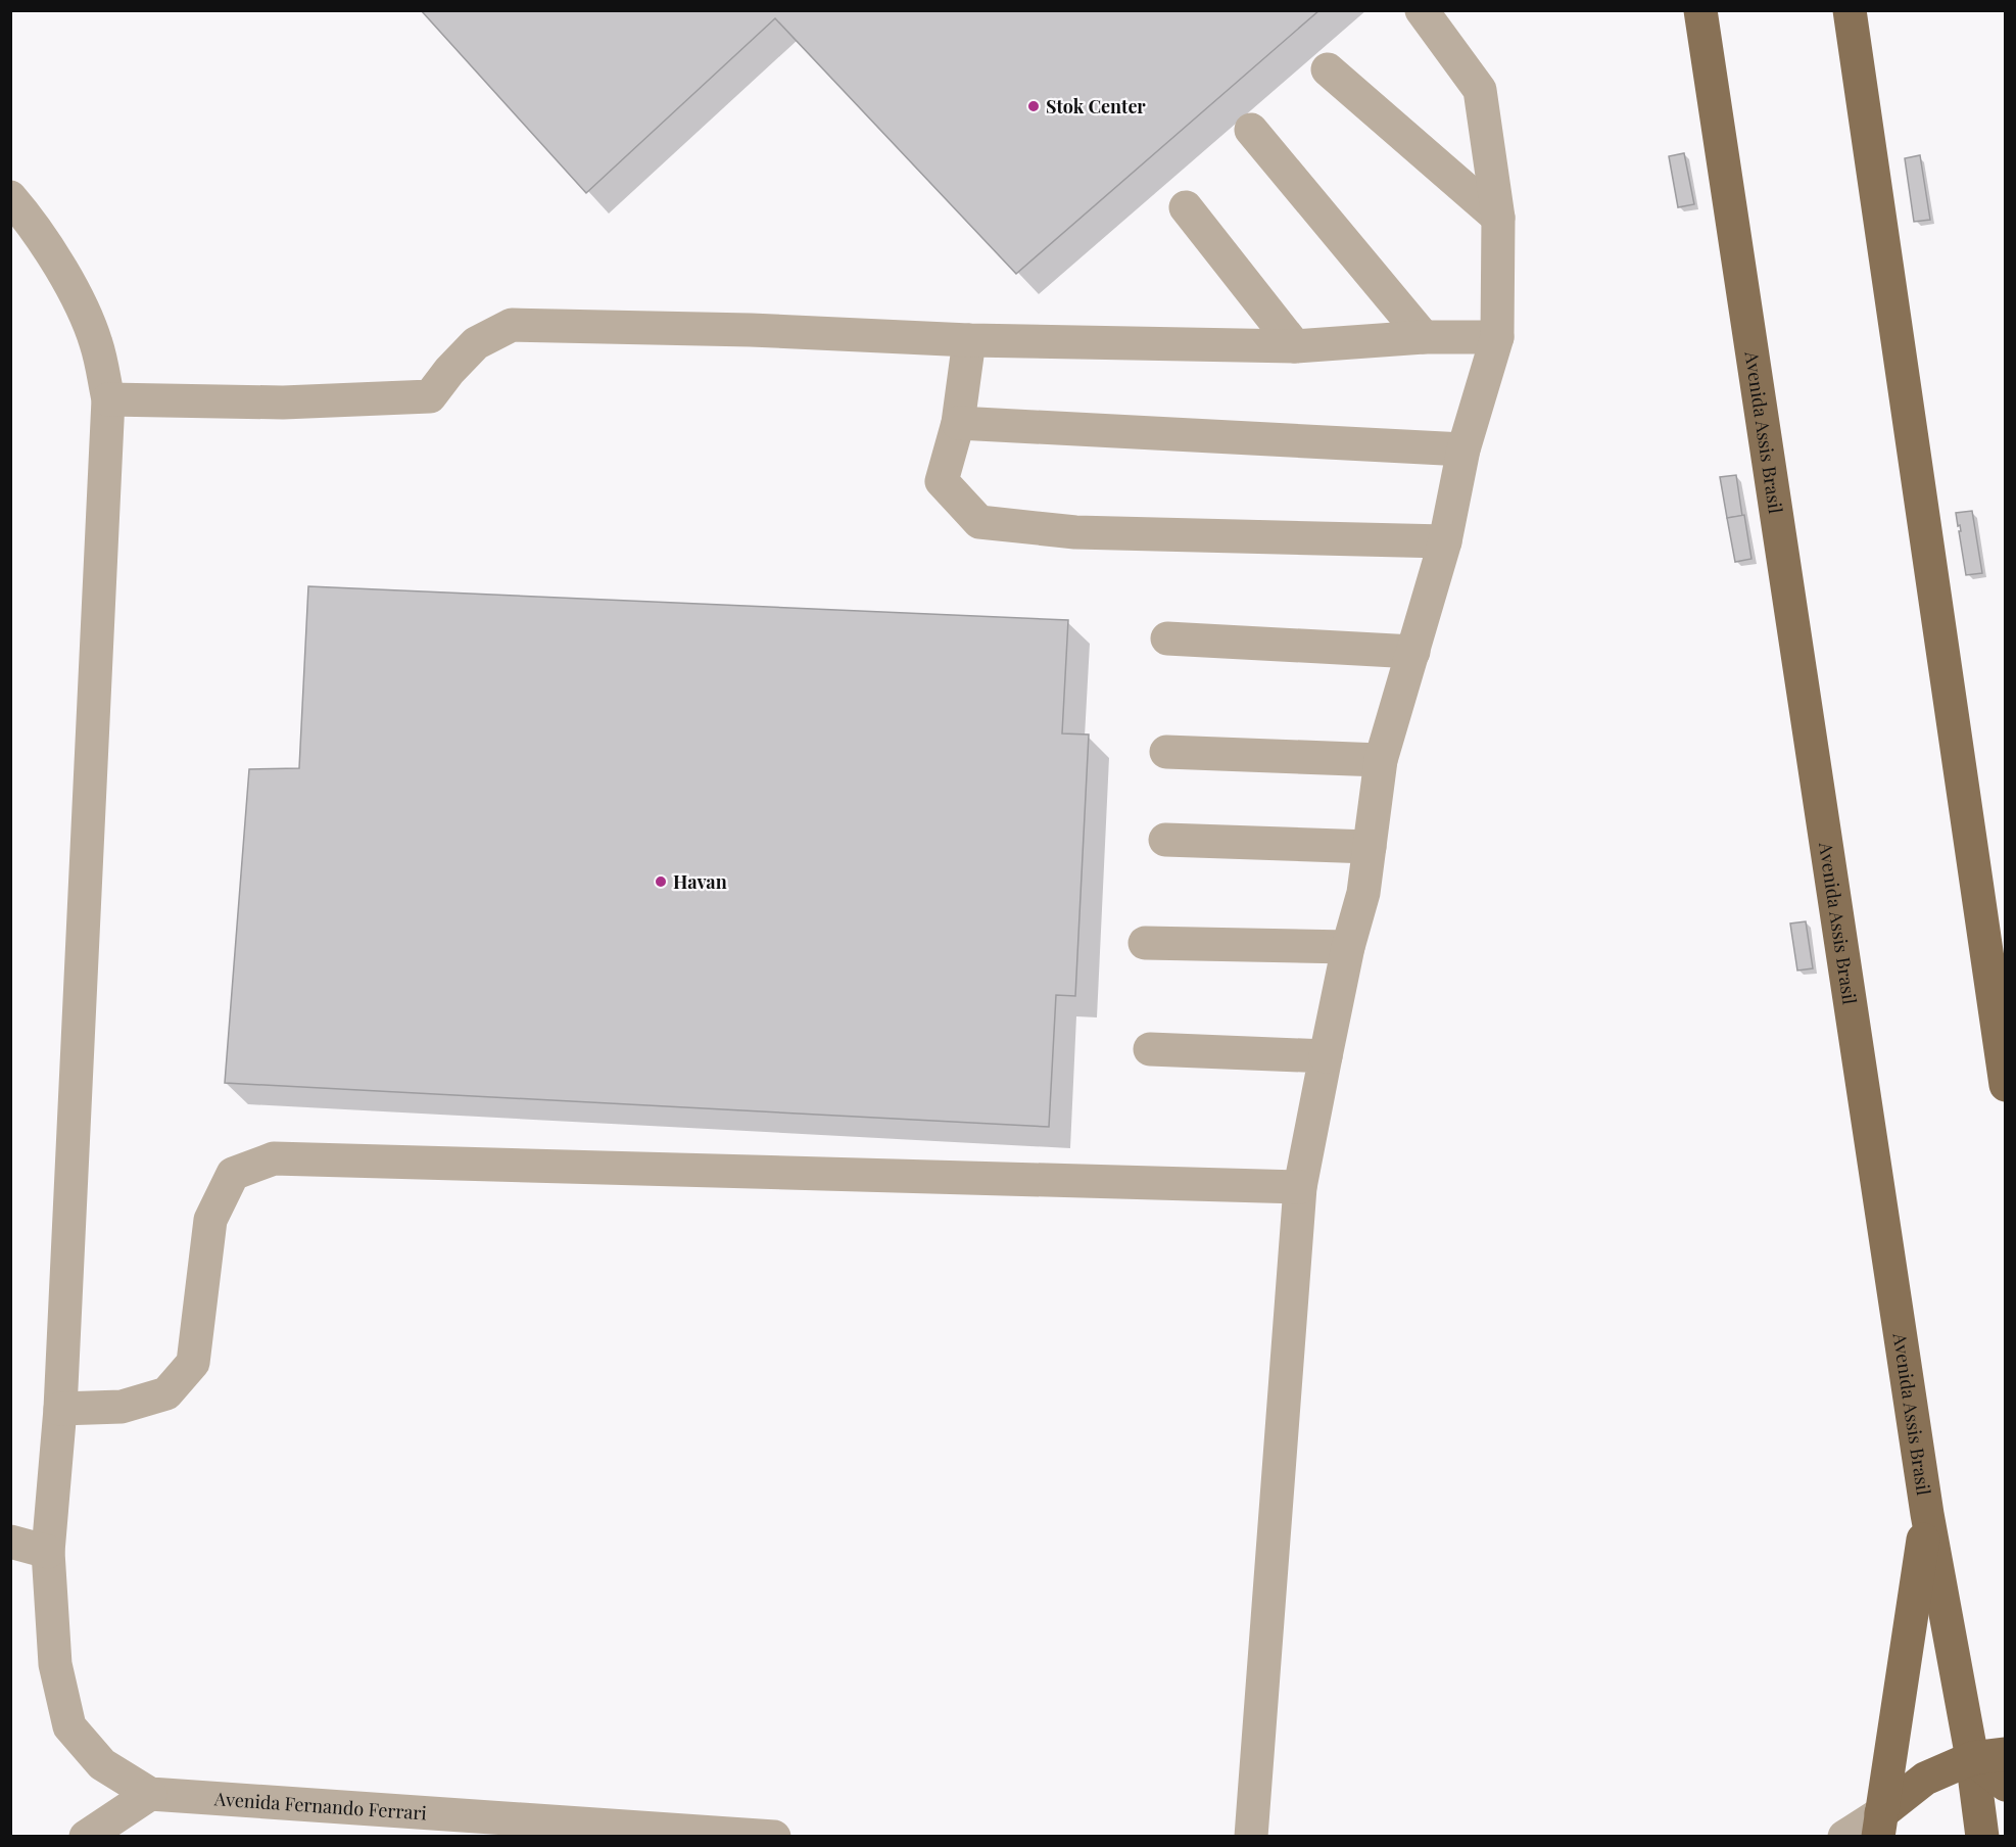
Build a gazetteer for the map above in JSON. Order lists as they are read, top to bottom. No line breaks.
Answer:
{"streets":{"main road":["Avenida Assis Brasil"],"street":["Avenida Fernando Ferrari"]},"places":["Stok Center","Havan"]}
